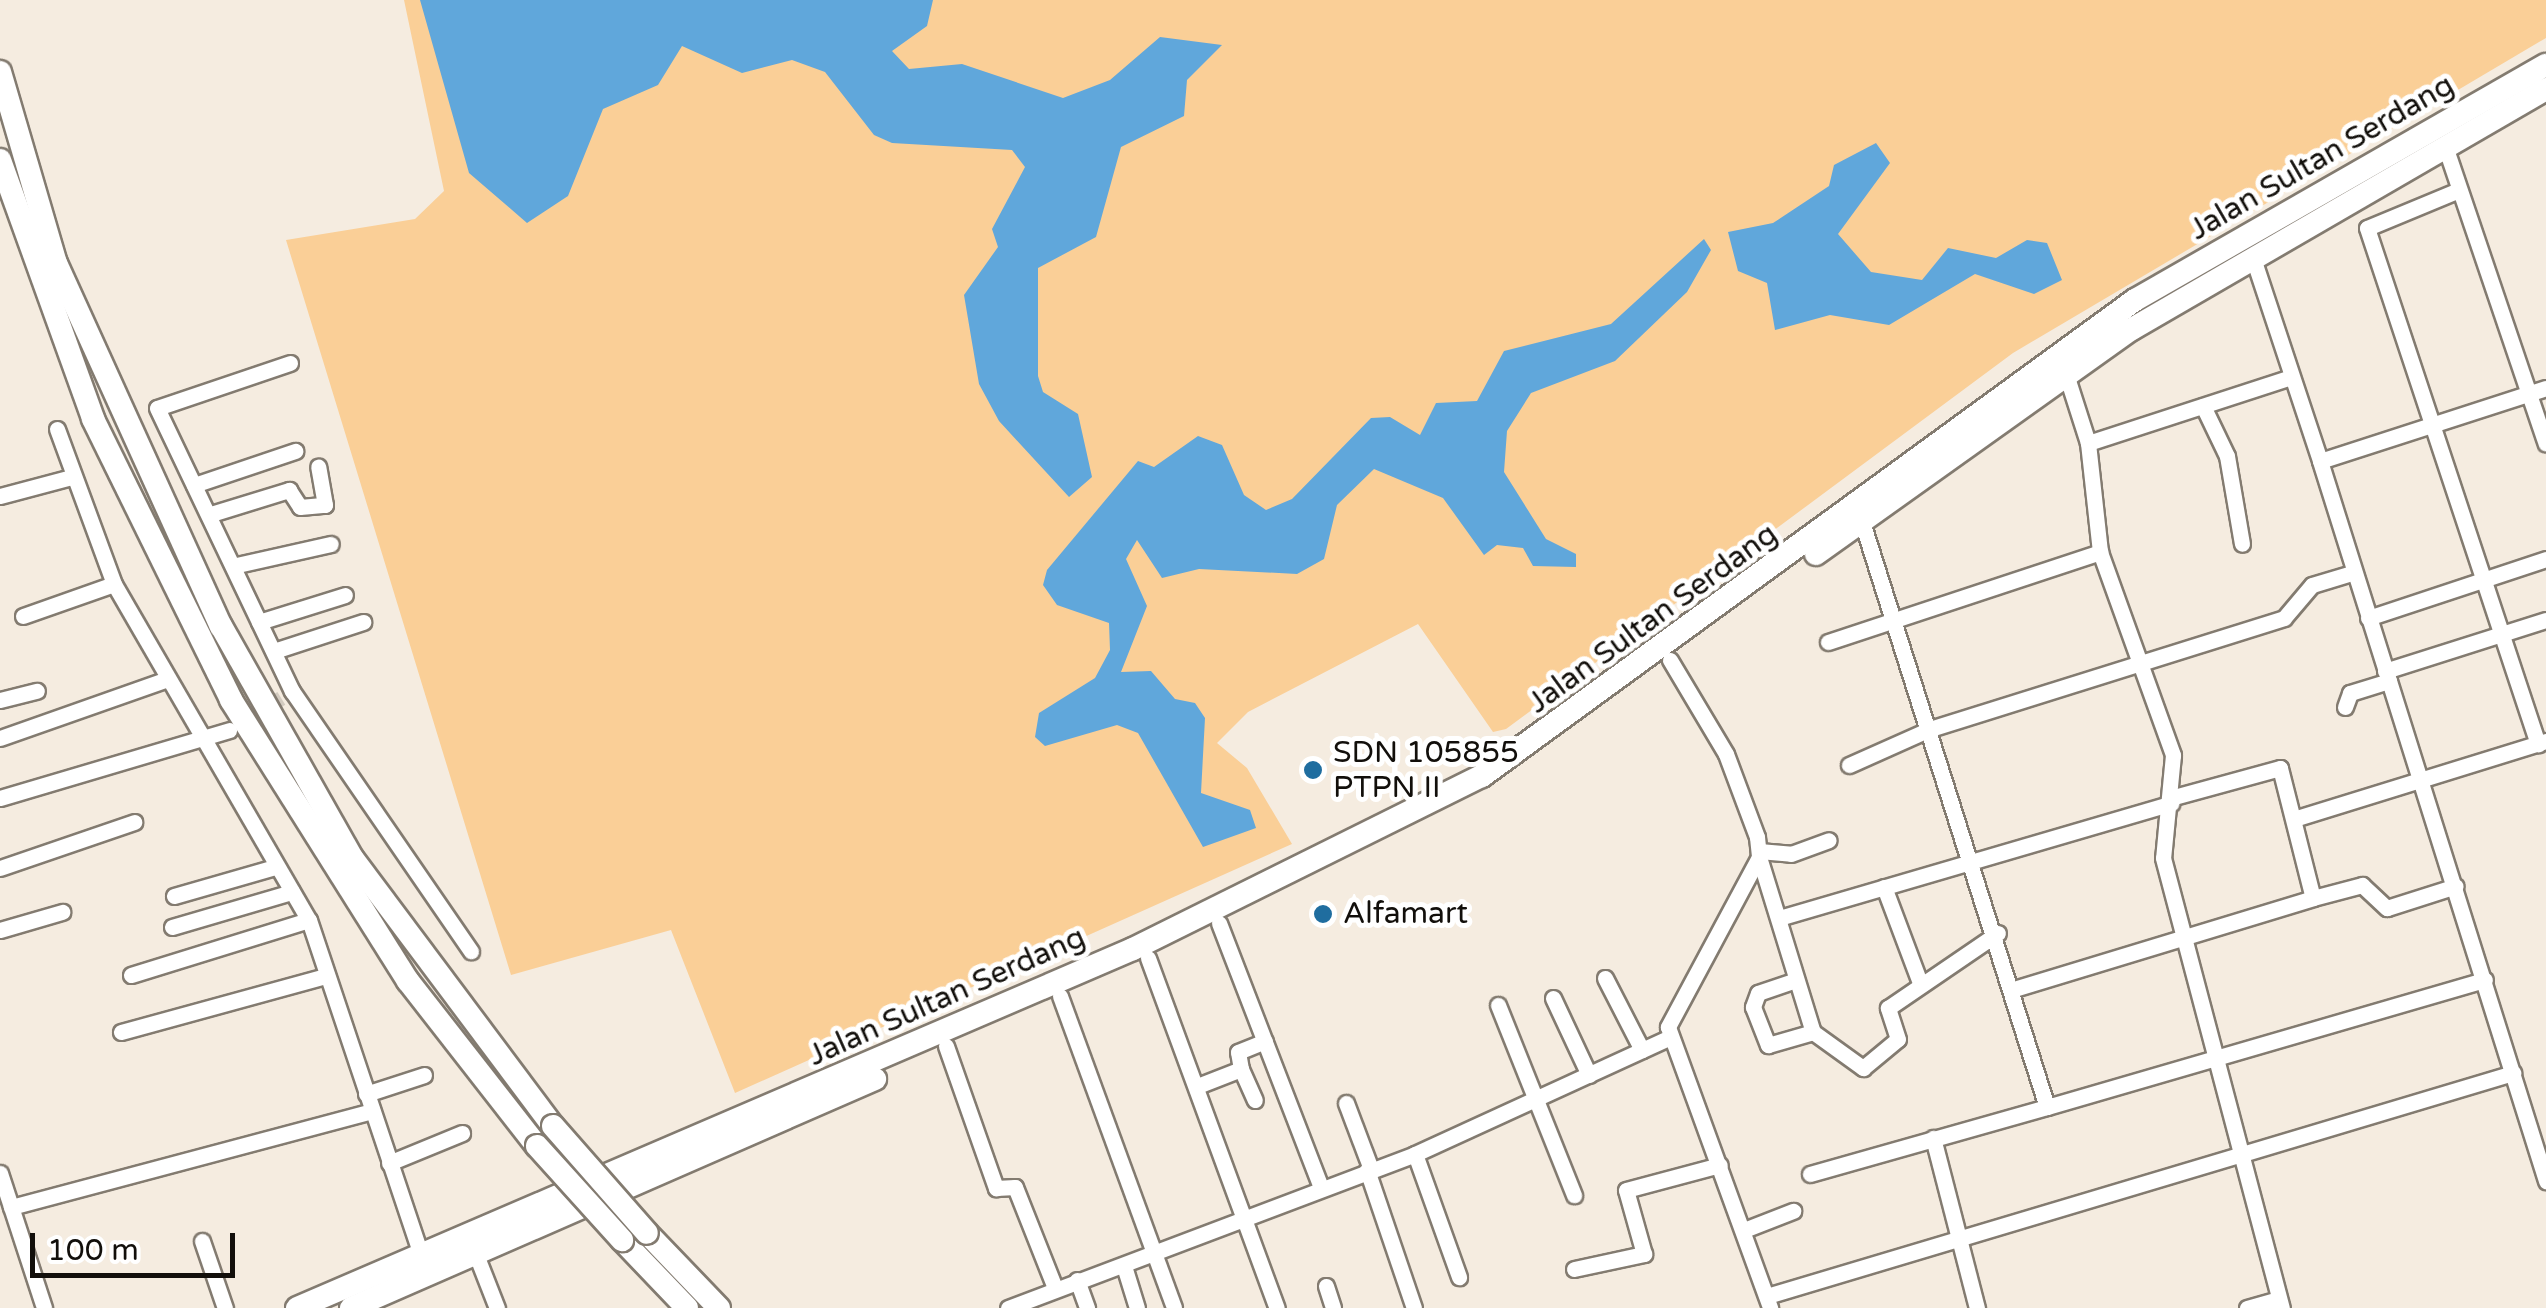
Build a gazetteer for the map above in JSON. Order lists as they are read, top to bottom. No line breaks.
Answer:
{"streets":{"highway":["Jalan Sultan Serdang"]},"places":["SDN 105855 PTPN II","Alfamart"],"scale_bar":"100 m"}
